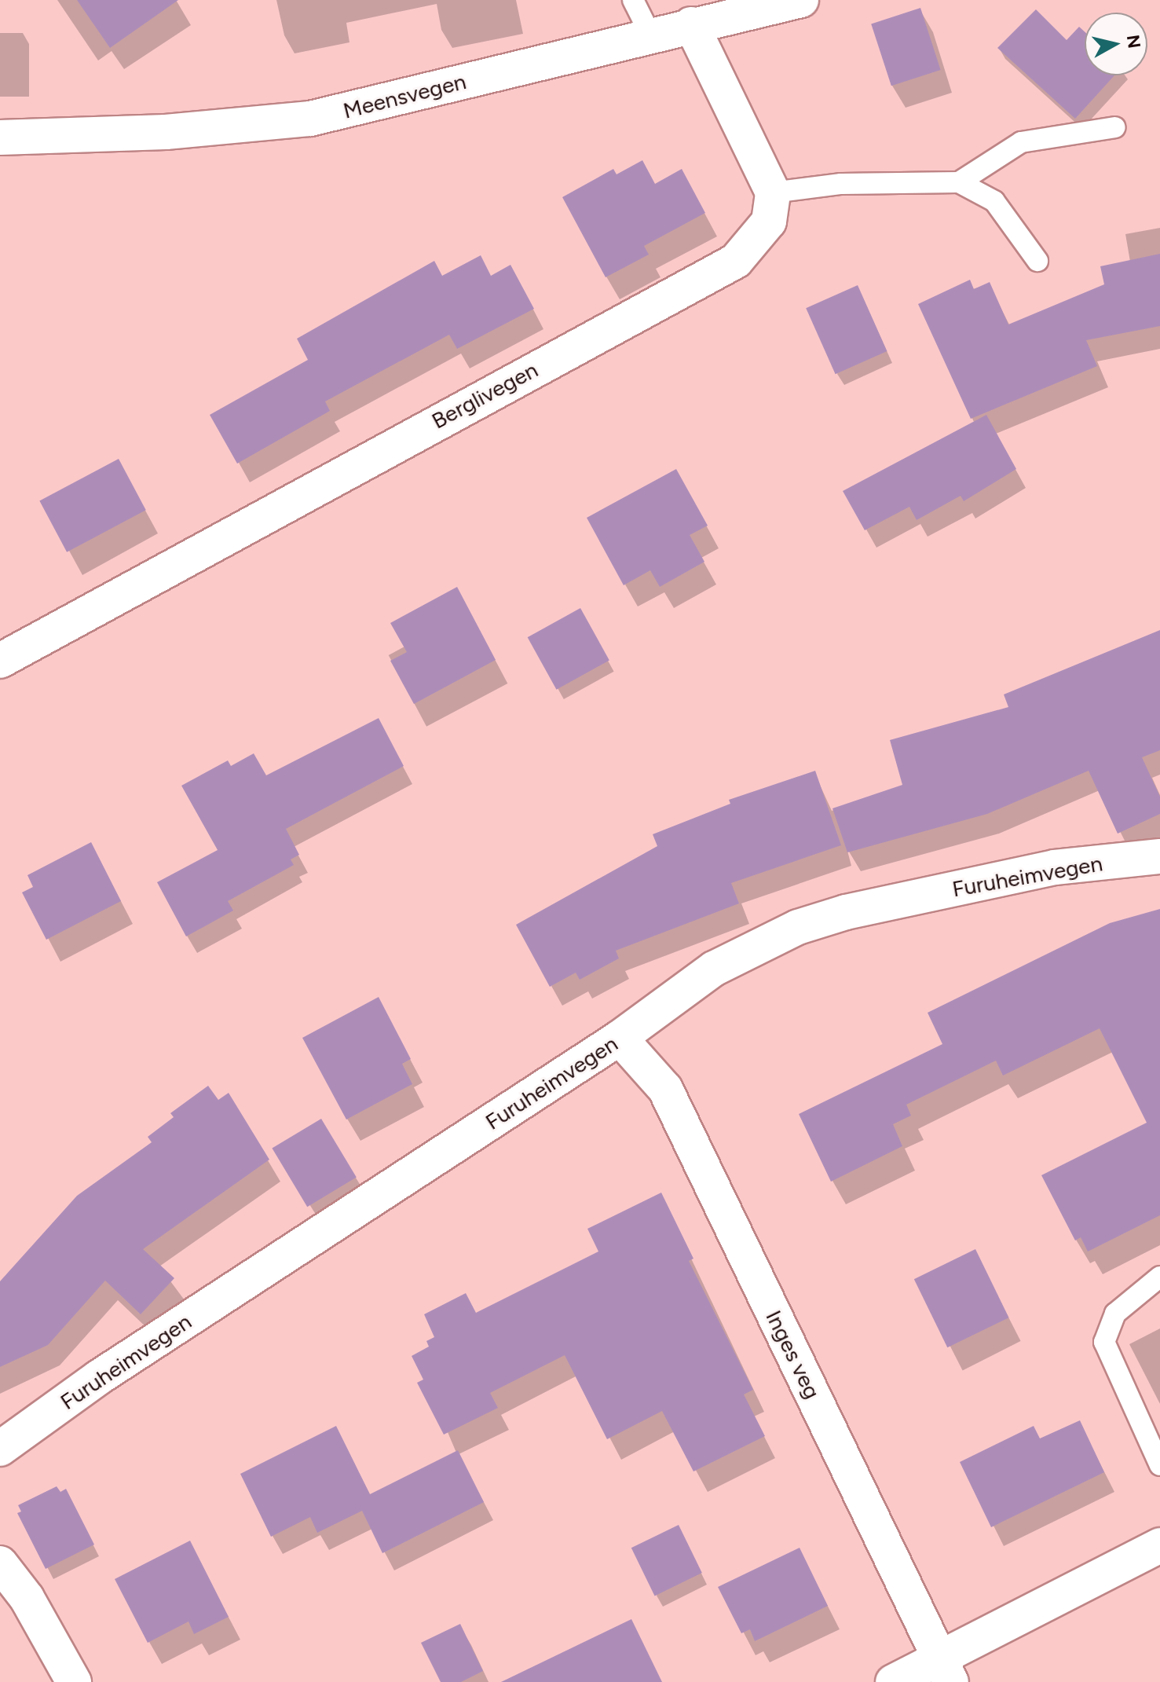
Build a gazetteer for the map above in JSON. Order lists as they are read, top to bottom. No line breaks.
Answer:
{"streets":{"street":["Meensvegen","Berglivegen","Furuheimvegen","Inges veg"]},"crossings":[["Furuheimvegen","Inges veg"]],"north":"right"}
